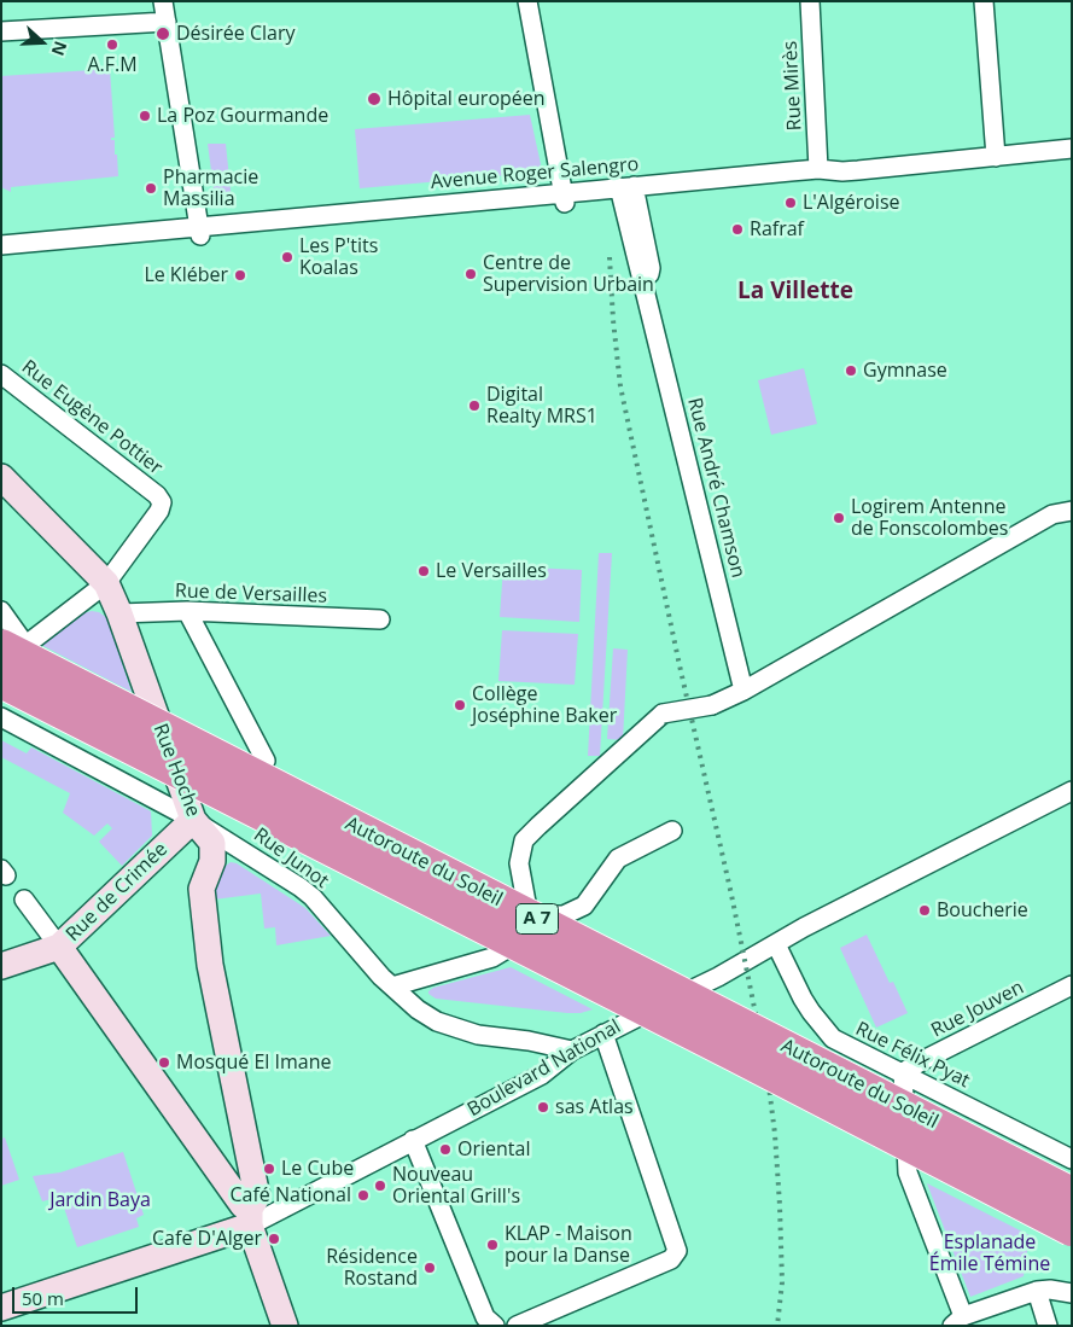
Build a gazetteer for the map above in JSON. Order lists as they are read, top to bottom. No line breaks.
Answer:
{"streets":{"highway":["Autoroute du Soleil","A 7"],"street":["Rue Mirès","Avenue Roger Salengro","Rue Eugène Pottier","Rue André Chamson","Rue de Versailles","Rue Hoche","Rue Junot","Rue de Crimée","Rue Jouven","Rue Félix Pyat","Boulevard National"]},"crossings":[["Rue Mirès","Avenue Roger Salengro"],["Avenue Roger Salengro","Rue André Chamson"],["Rue Eugène Pottier","Rue Hoche"],["Rue de Versailles","Rue Hoche"],["Rue Hoche","Rue Junot"],["Rue Hoche","Rue de Crimée"],["Rue Hoche","Boulevard National"],["Rue Junot","Rue de Crimée"],["Rue Junot","Boulevard National"],["Rue Jouven","Rue Félix Pyat"],["Rue Félix Pyat","Boulevard National"]],"districts":["La Villette"],"parks":["Jardin Baya","Esplanade Émile Témine"],"places":["Désirée Clary","A.F.M","Hôpital européen","La Poz Gourmande","Pharmacie Massilia","L'Algéroise","Rafraf","Les P'tits Koalas","Centre de Supervision Urbain","Le Kléber","Gymnase","Digital Realty MRS1","Logirem Antenne de Fonscolombes","Le Versailles","Collège Joséphine Baker","Boucherie","Mosqué El Imane","sas Atlas","Oriental","Le Cube","Nouveau Oriental Grill's","Café National","Cafe D'Alger","KLAP - Maison pour la Danse","Résidence Rostand"],"scale_bar":"50 m","north":"right"}
